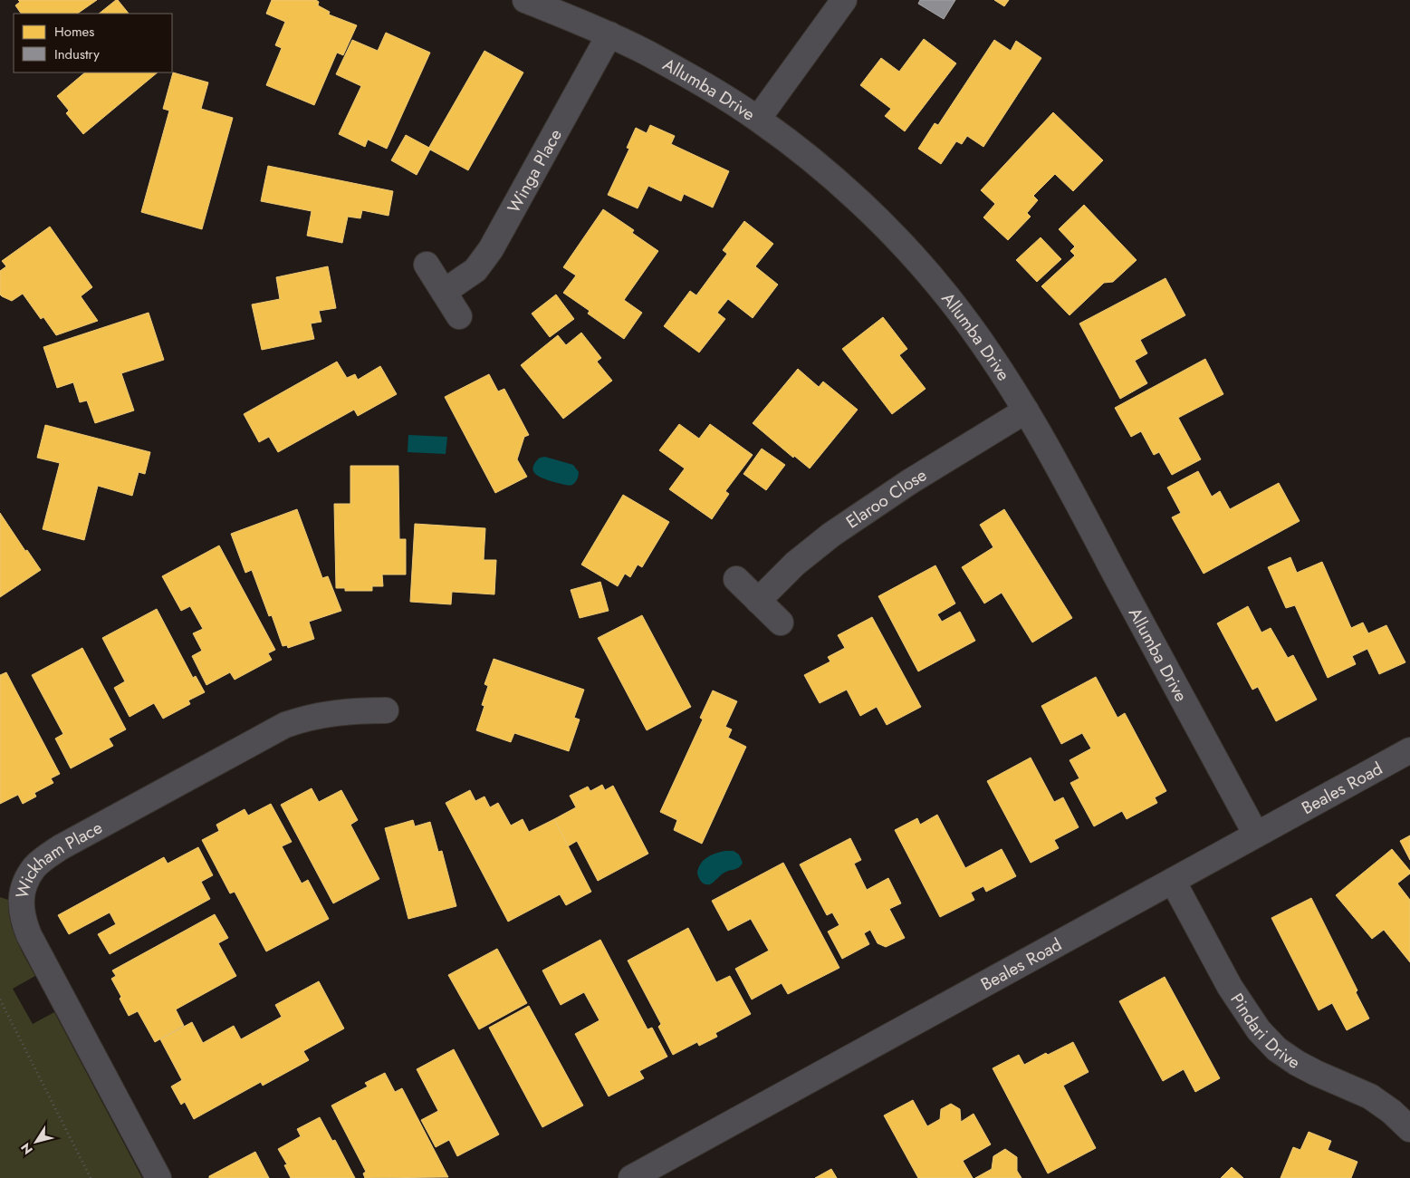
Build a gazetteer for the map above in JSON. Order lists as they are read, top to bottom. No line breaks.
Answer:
{"streets":{"street":["Allumba Drive","Winga Place","Elaroo Close","Beales Road","Wickham Place","Pindari Drive"]},"crossings":[["Allumba Drive","Winga Place"],["Allumba Drive","Elaroo Close"],["Allumba Drive","Beales Road"],["Beales Road","Pindari Drive"]],"legend":["Homes","Industry"],"north":"bottom left"}
